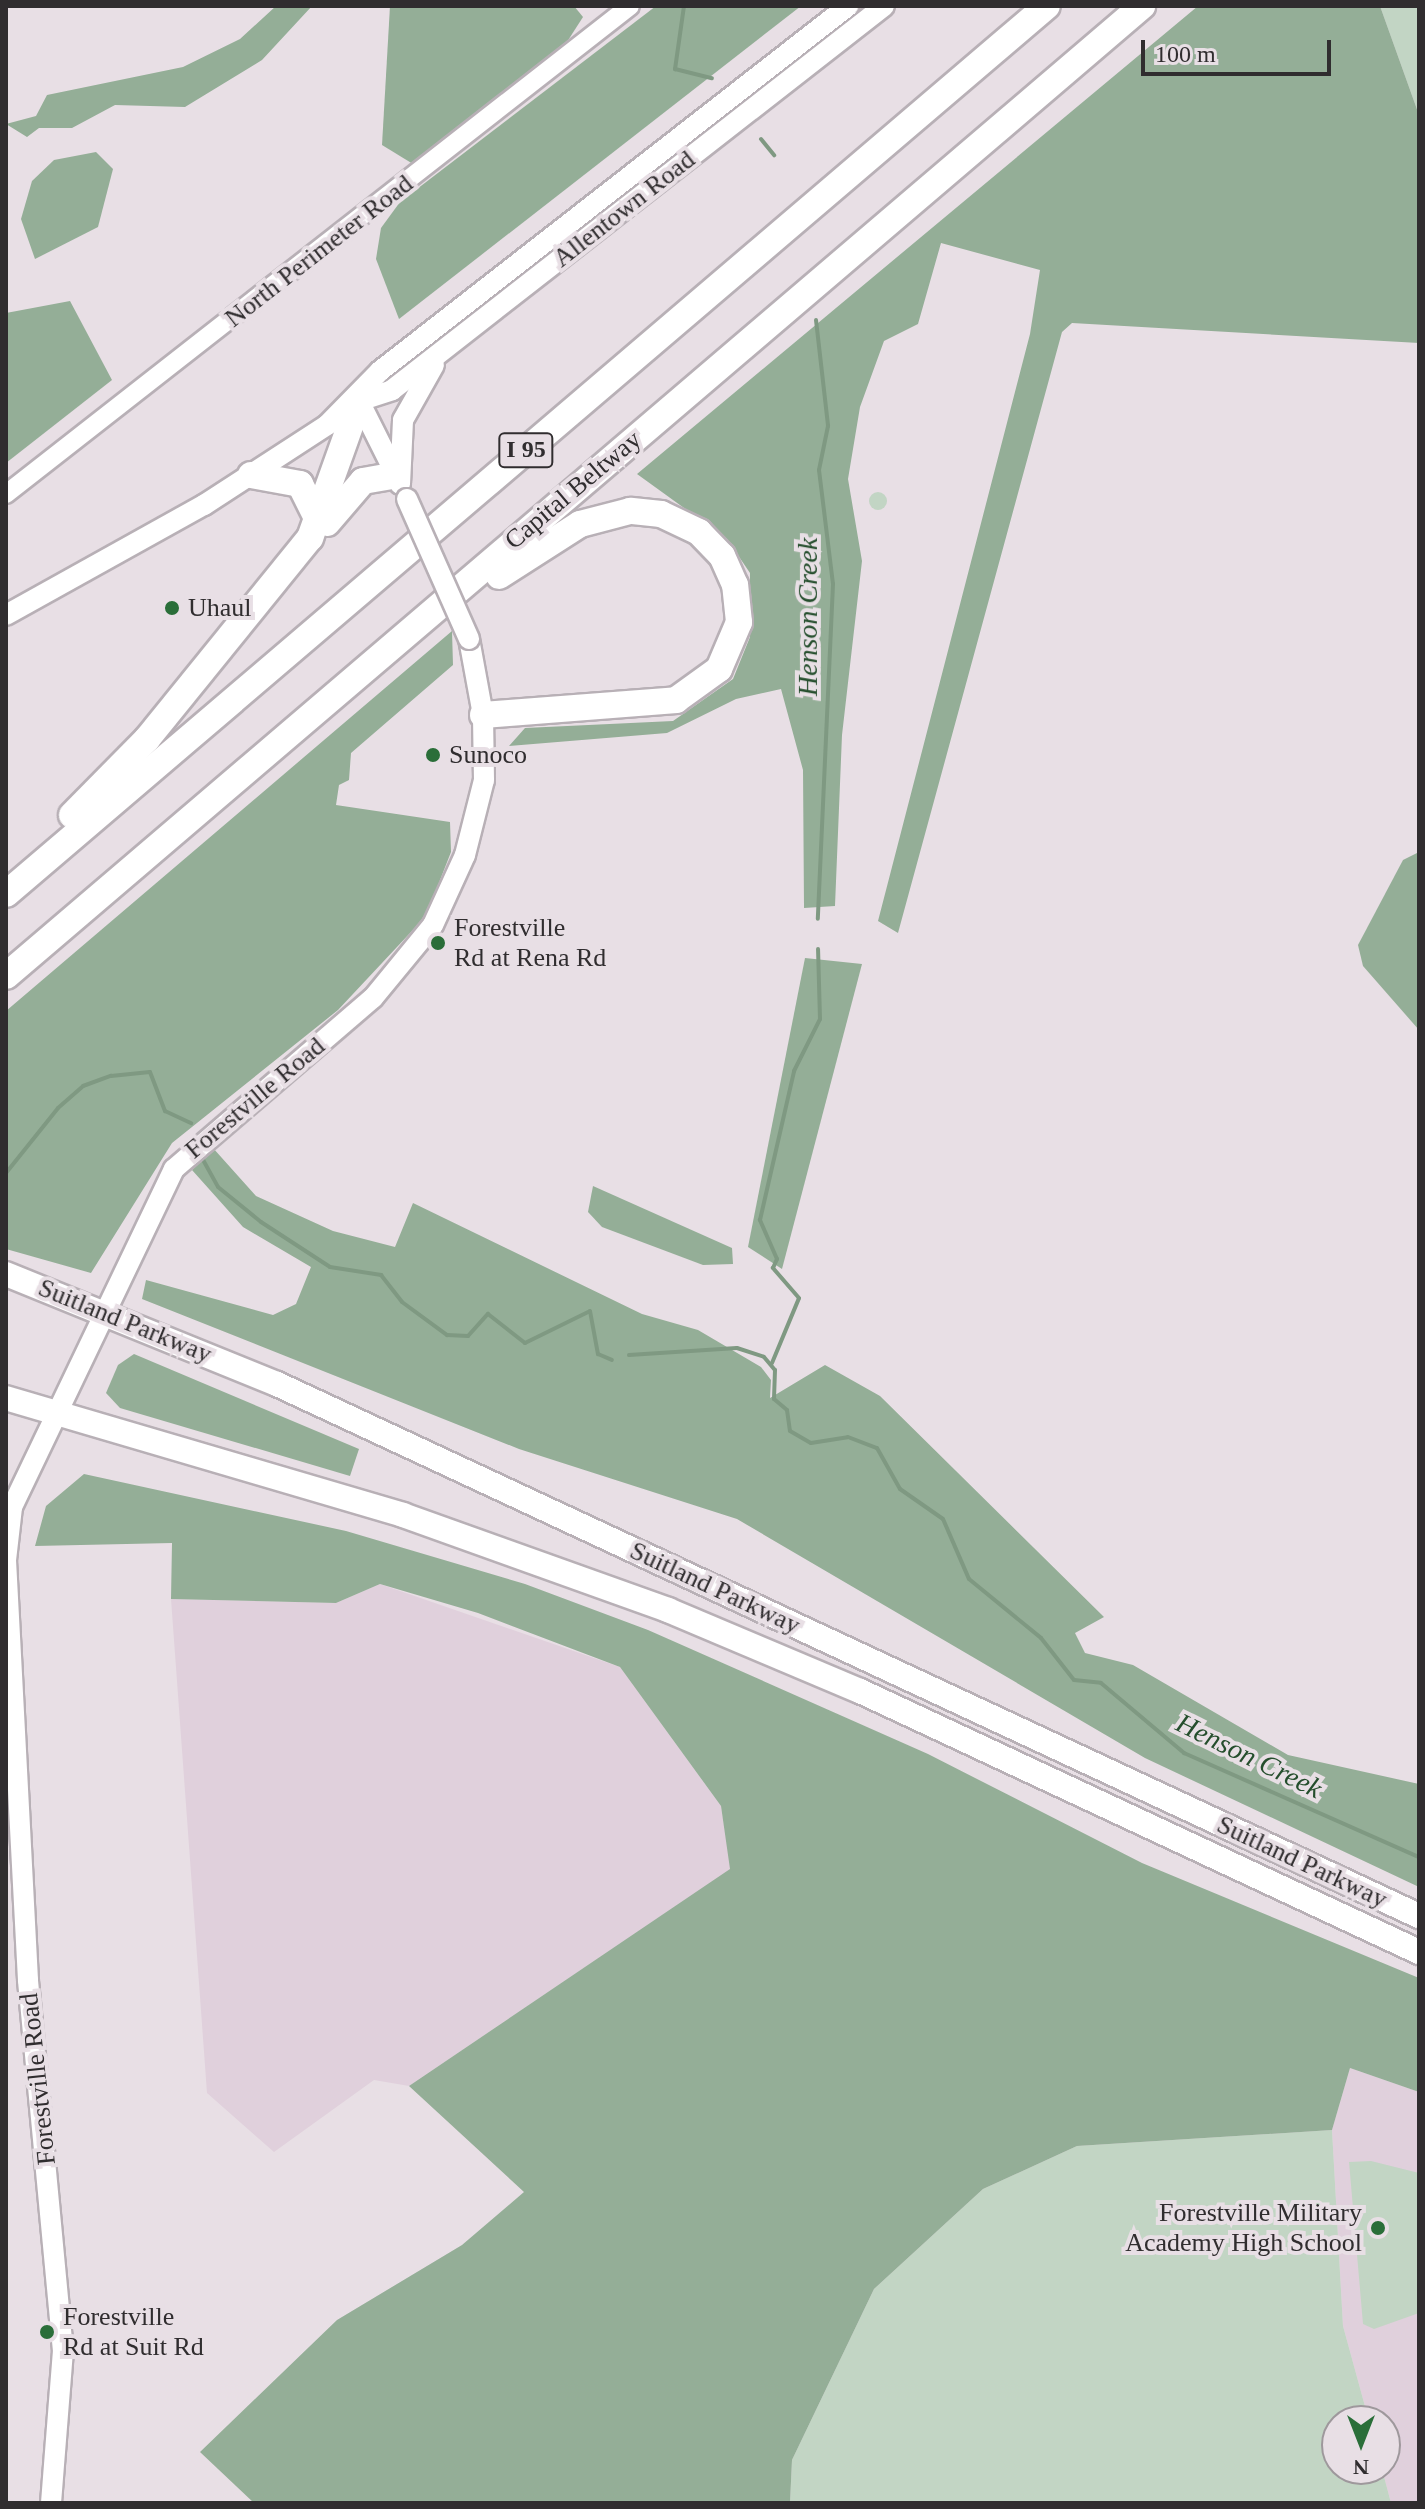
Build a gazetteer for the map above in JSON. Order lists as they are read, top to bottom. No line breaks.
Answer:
{"streets":{"highway":["I 95","Capital Beltway","Suitland Parkway"],"main road":["Allentown Road","Forestville Road"],"street":["North Perimeter Road"]},"crossings":[["Allentown Road","Forestville Road"],["Forestville Road","Suitland Parkway"]],"water":["Henson Creek"],"places":["Uhaul","Sunoco","Forestville Rd at Rena Rd","Forestville Military Academy High School","Forestville Rd at Suit Rd"],"scale_bar":"100 m","north":"bottom"}
